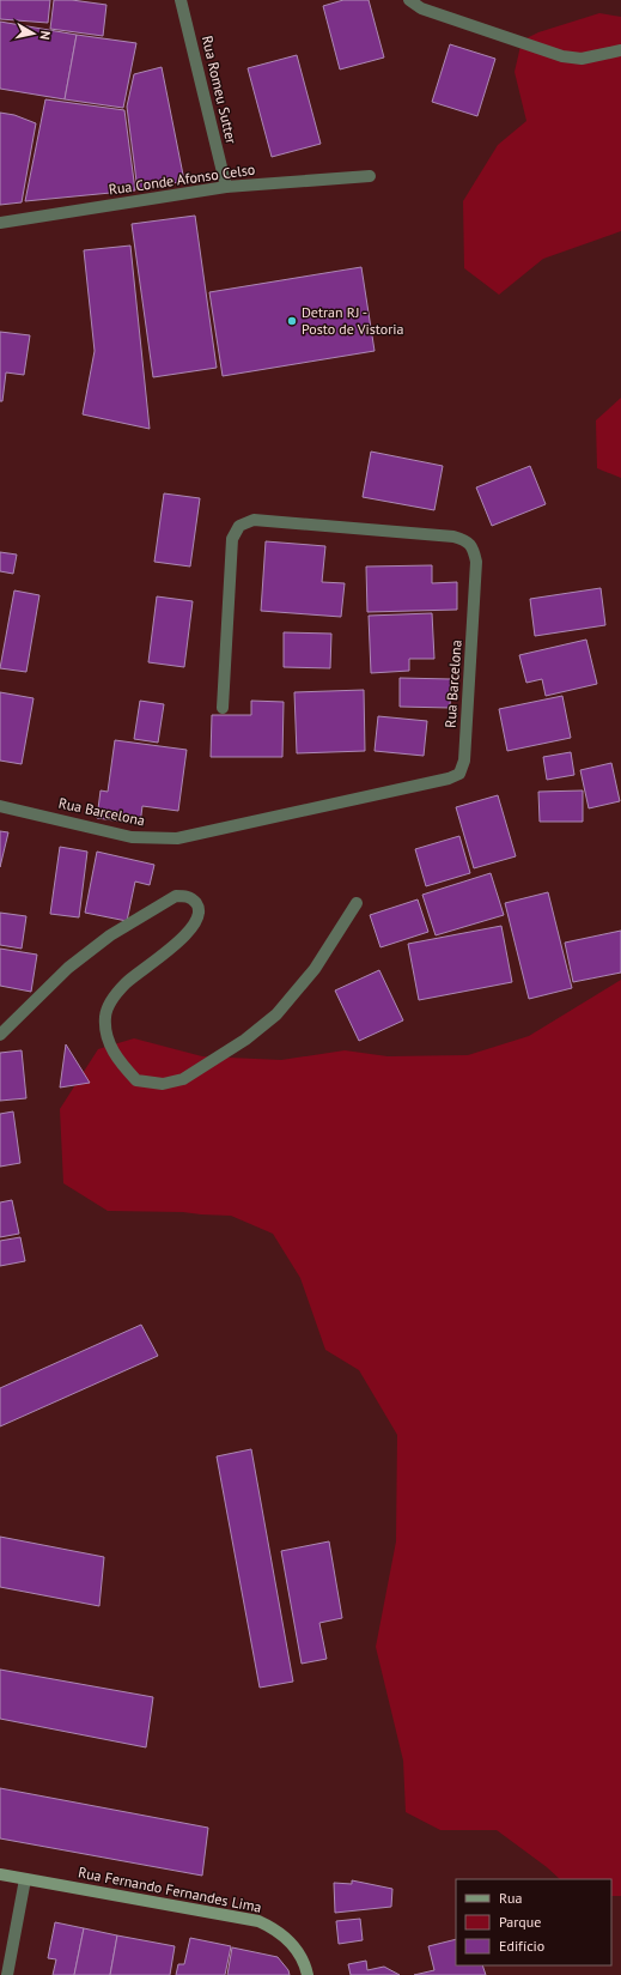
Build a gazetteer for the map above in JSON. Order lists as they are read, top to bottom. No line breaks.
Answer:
{"streets":{"main road":["Rua Fernando Fernandes Lima"],"street":["Rua Romeu Sutter","Rua Conde Afonso Celso","Rua Barcelona"]},"crossings":[["Rua Romeu Sutter","Rua Conde Afonso Celso"]],"places":["Detran RJ - Posto de Vistoria"],"legend":["Rua","Parque","Edifício"],"north":"right"}
